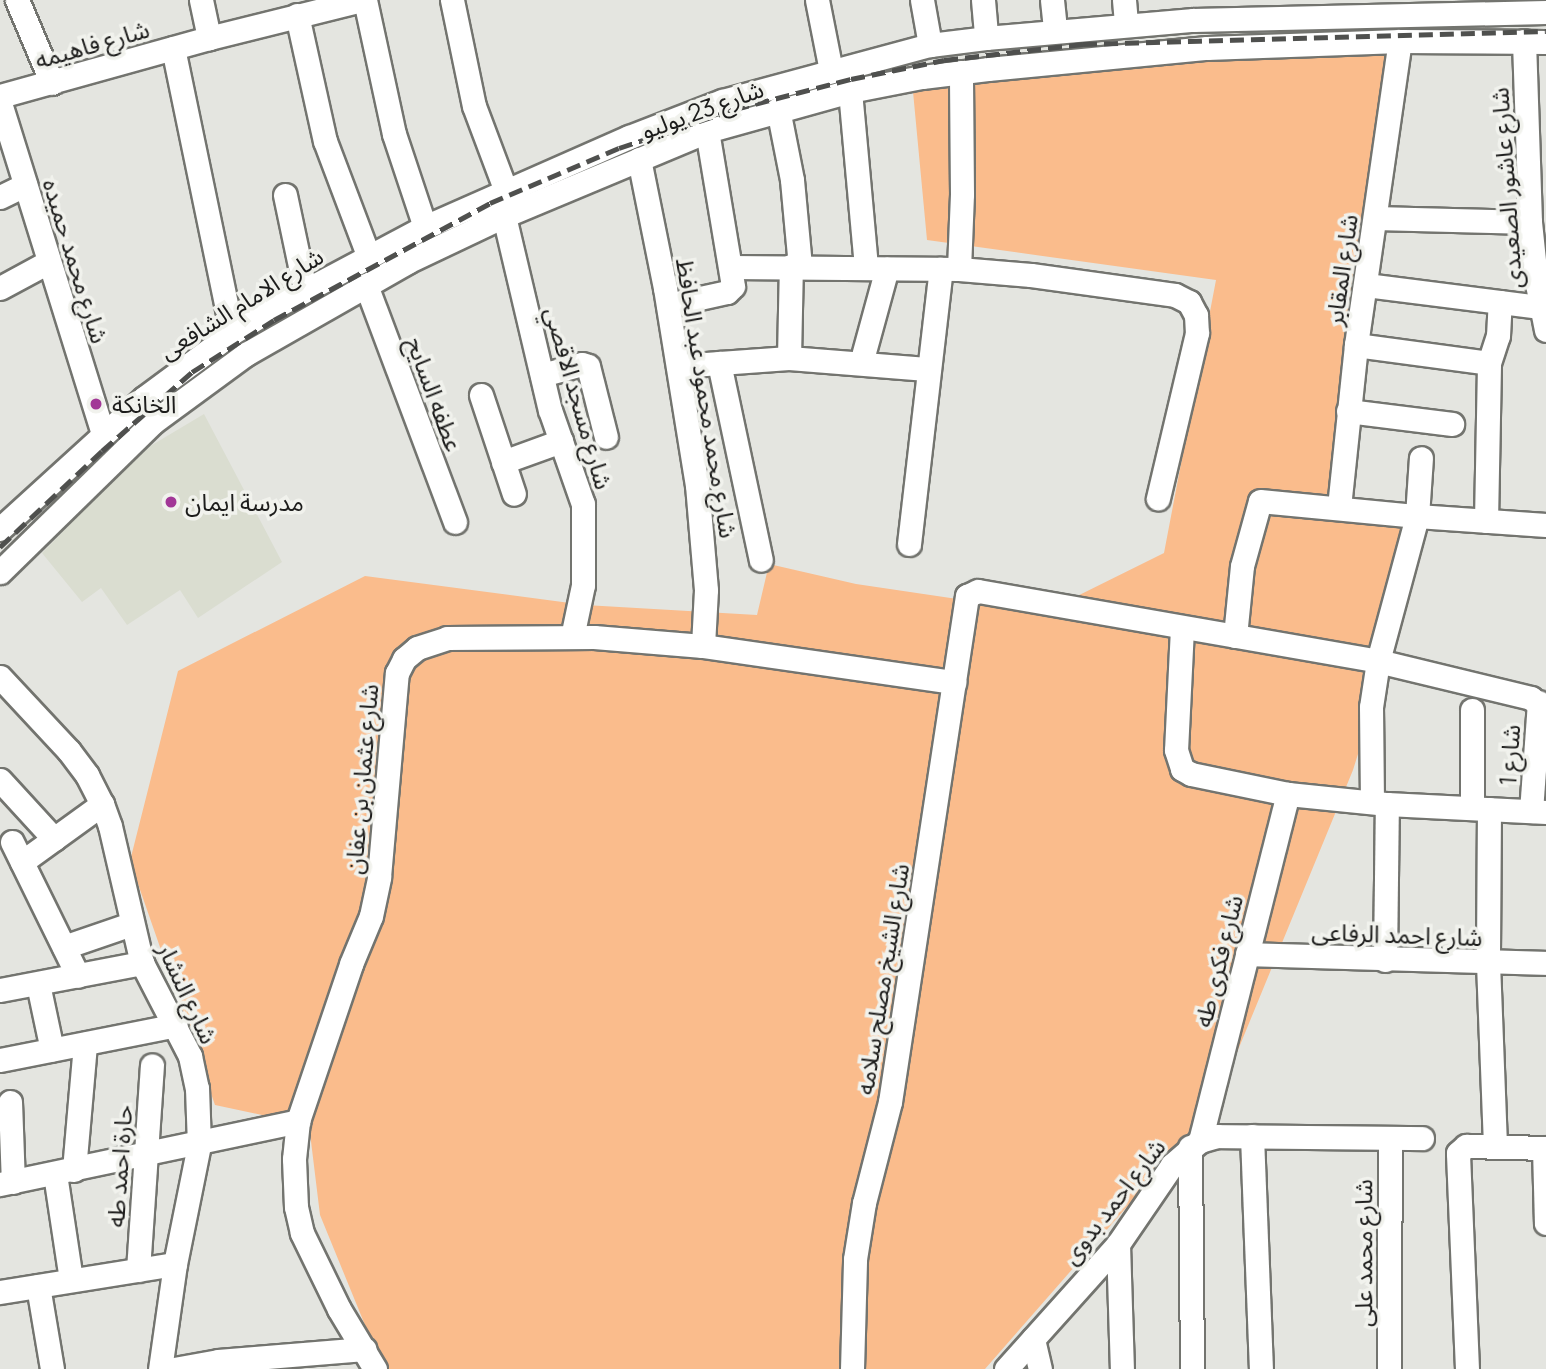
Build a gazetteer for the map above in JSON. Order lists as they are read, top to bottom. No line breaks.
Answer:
{"streets":{"street":["شارع فاهيمه","شارع 23 يوليو","شارع عاشور الصعيدى","شارع محمد حميده","شارع المقابر","شارع الامام الشافعى","عطفه السايح","شارع مسجد الاقصي","شارع محمد محمود عبد الحافظ","شارع 1","شارع عثمان بن عفان","شارع احمد الرفاعى","شارع فكرى طه","شارع الشيخ مصلح سلامه","شارع النشار","حارة احمد طه","شارع احمد بدوى","شارع محمد على"]},"crossings":[["شارع 23 يوليو","شارع عاشور الصعيدى"],["شارع 23 يوليو","شارع المقابر"],["شارع 23 يوليو","عطفه السايح"],["شارع 23 يوليو","شارع مسجد الاقصي"],["شارع 23 يوليو","شارع محمد محمود عبد الحافظ"],["شارع محمد حميده","شارع الامام الشافعى"],["شارع مسجد الاقصي","شارع عثمان بن عفان"],["شارع محمد محمود عبد الحافظ","شارع عثمان بن عفان"],["شارع عثمان بن عفان","شارع الشيخ مصلح سلامه"],["شارع احمد الرفاعى","شارع فكرى طه"],["شارع فكرى طه","شارع احمد بدوى"],["شارع احمد بدوى","شارع محمد على"]],"places":["الخانكة","مدرسة ايمان"]}
